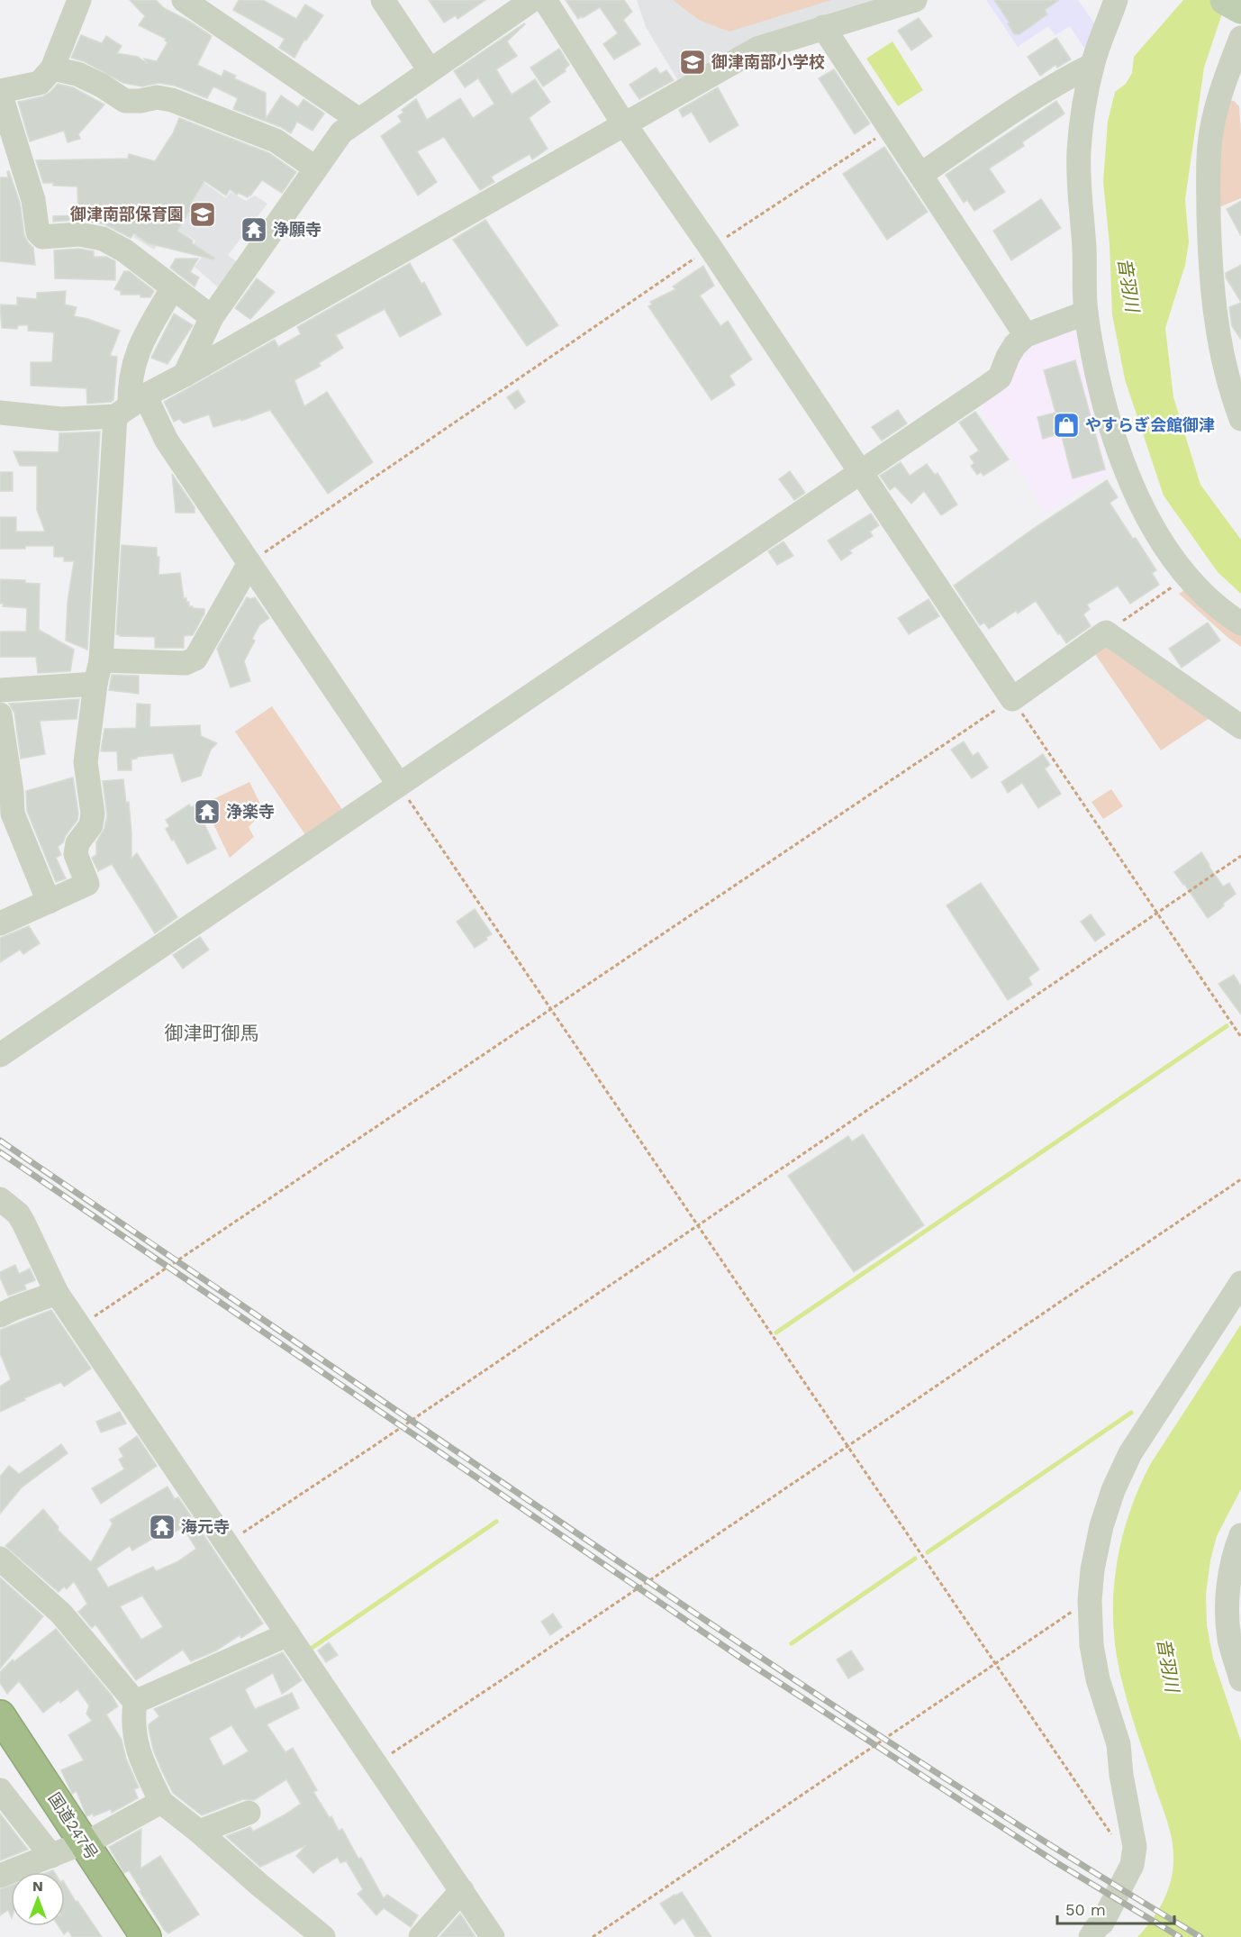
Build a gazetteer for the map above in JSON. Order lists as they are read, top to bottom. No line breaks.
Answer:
{"streets":{"highway":["国道247号"]},"districts":["御津町御馬"],"water":["音羽川"],"places":{"school or university":["御津南部小学校","御津南部保育園"],"temple":["浄願寺","浄楽寺","海元寺"],"shop":["やすらぎ会館御津"]},"scale_bar":"50 m","north":"top"}
